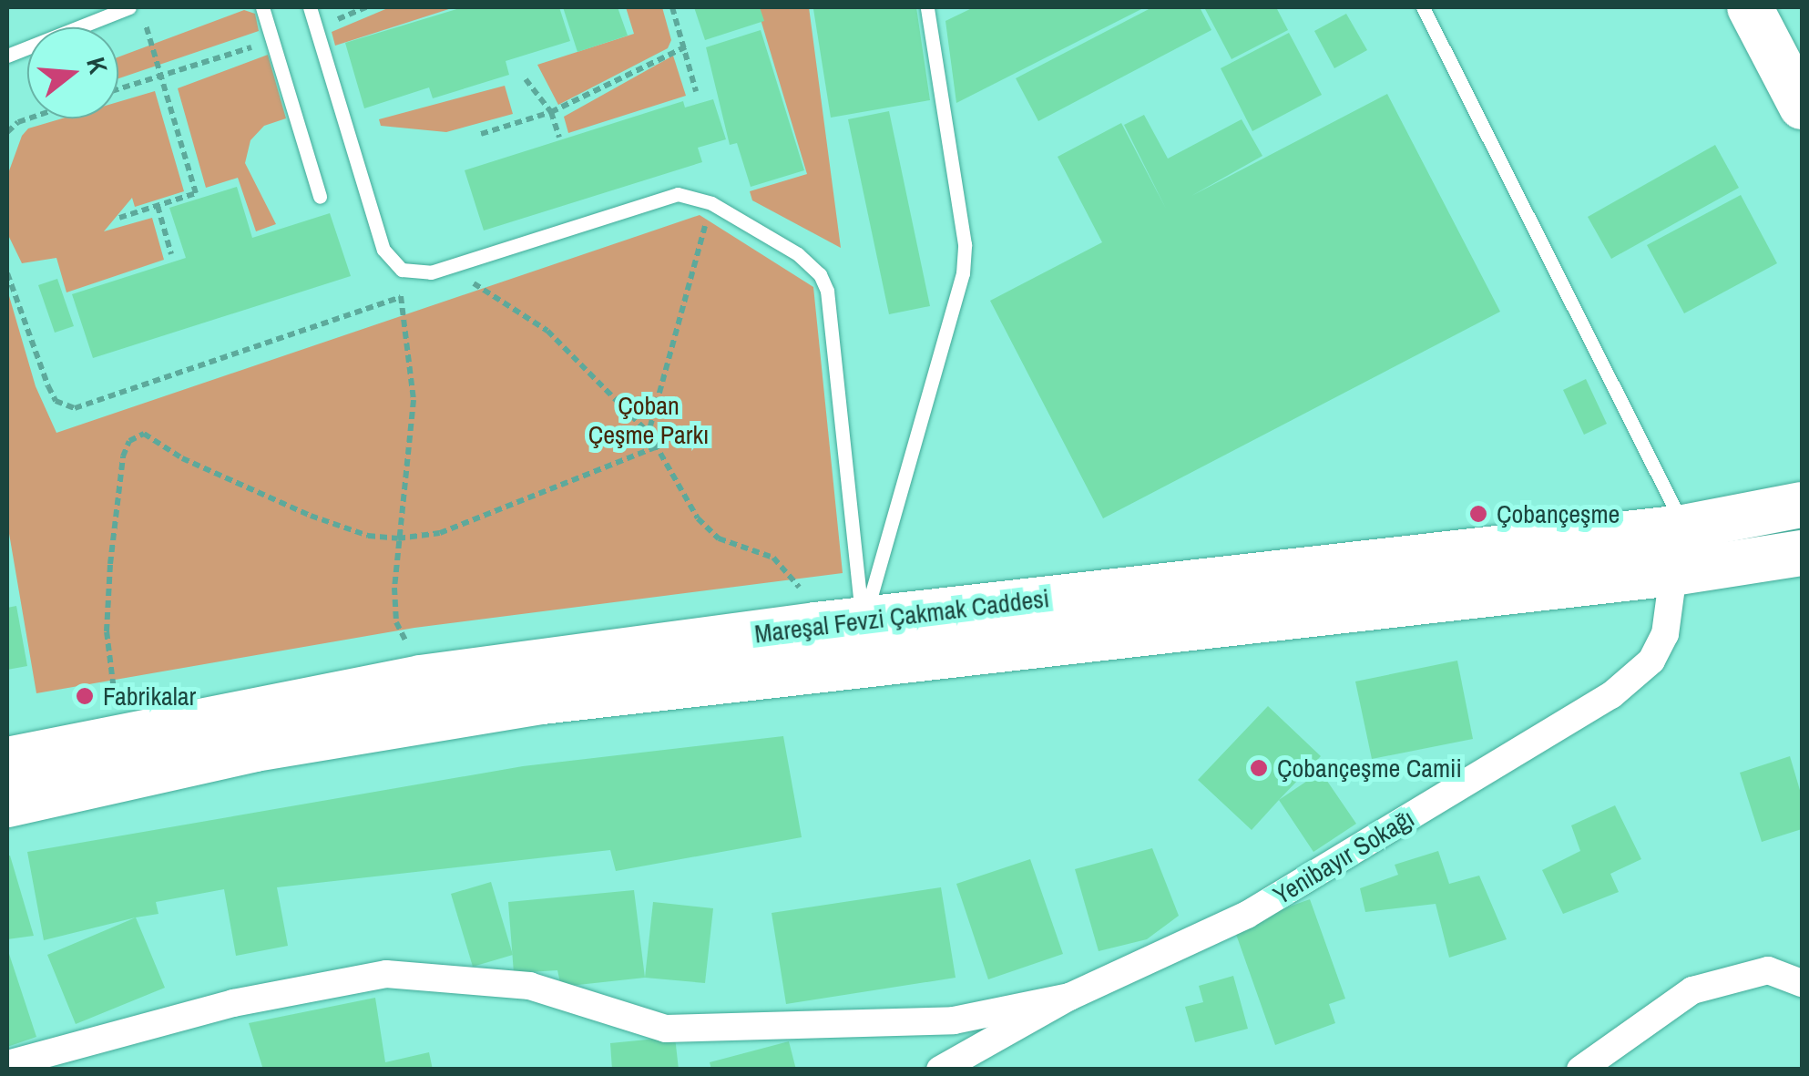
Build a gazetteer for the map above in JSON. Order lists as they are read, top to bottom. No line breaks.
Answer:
{"streets":{"main road":["Mareşal Fevzi Çakmak Caddesi"],"street":["Yenibayır Sokağı"]},"crossings":[["Mareşal Fevzi Çakmak Caddesi","Yenibayır Sokağı"]],"parks":["Çoban Çeşme Parkı"],"places":["Çobançeşme","Fabrikalar","Çobançeşme Camii"],"north":"right"}
